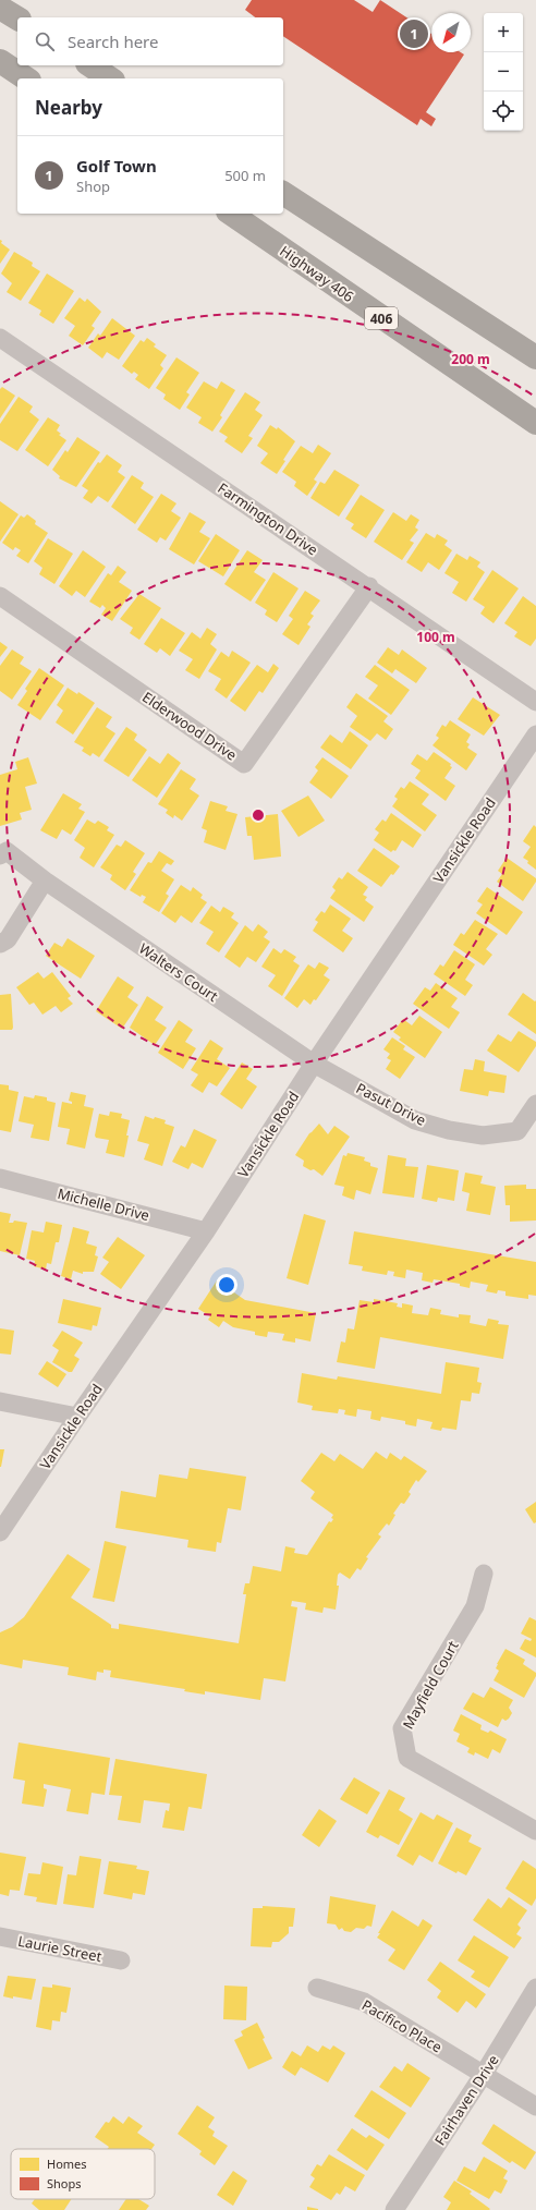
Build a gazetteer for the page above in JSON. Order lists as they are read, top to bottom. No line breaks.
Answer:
{"streets":{"highway":["Highway 406","406"],"street":["Farmington Drive","Elderwood Drive","Vansickle Road","Walters Court","Pasut Drive","Michelle Drive","Mayfield Court","Laurie Street","Pacifico Place","Fairhaven Drive"]},"crossings":[["Farmington Drive","Elderwood Drive"],["Vansickle Road","Walters Court"],["Vansickle Road","Pasut Drive"],["Vansickle Road","Michelle Drive"],["Walters Court","Pasut Drive"],["Pacifico Place","Fairhaven Drive"]],"legend":["Homes","Shops"],"north":"bottom left","page":{"map_buttons":["+","−"],"pins":"1","search":"Search here","heading":"Nearby","list":[{"mark":"1","name":"Golf Town","note":"Shop","value":"500 m"}]},"rings":["200 m","100 m"]}
